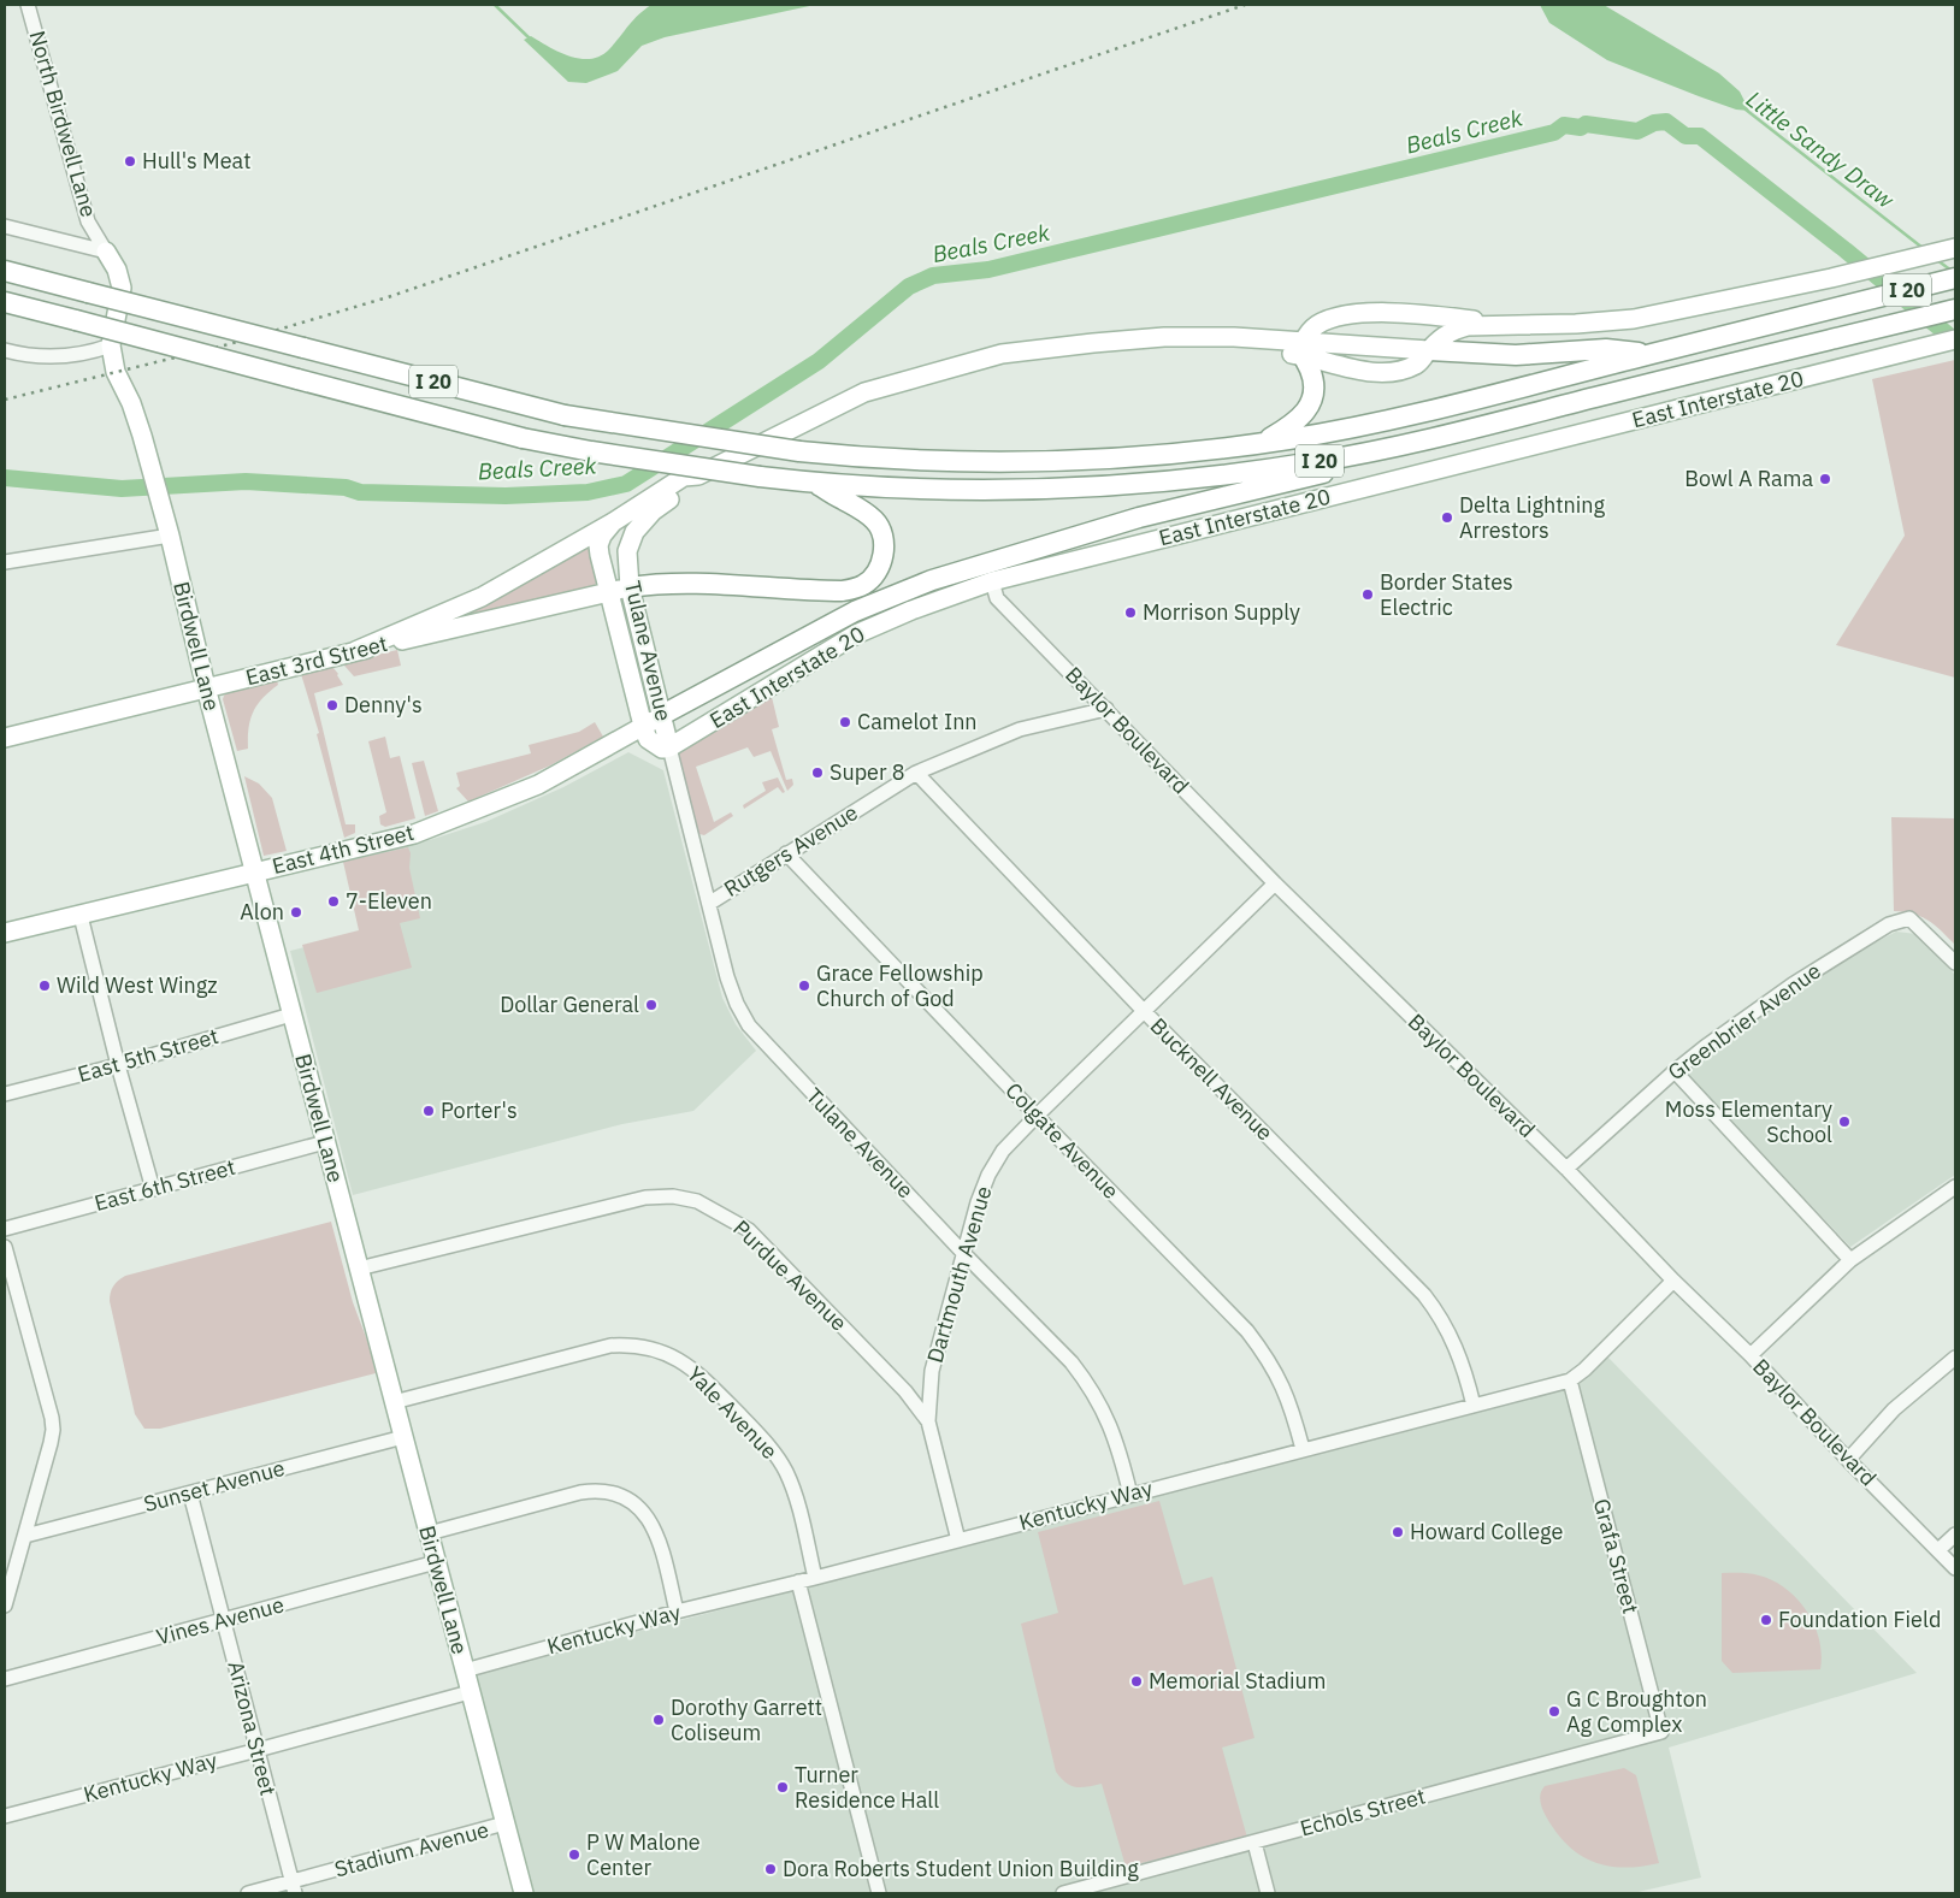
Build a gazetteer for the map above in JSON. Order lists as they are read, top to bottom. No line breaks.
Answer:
{"streets":{"highway":["I 20"],"main road":["North Birdwell Lane","East Interstate 20","Birdwell Lane","Tulane Avenue","East 3rd Street","East 4th Street"],"street":["Baylor Boulevard","Rutgers Avenue","Greenbrier Avenue","East 5th Street","Bucknell Avenue","Colgate Avenue","East 6th Street","Dartmouth Avenue","Purdue Avenue","Yale Avenue","Sunset Avenue","Kentucky Way","Grafa Street","Vines Avenue","Arizona Street","Echols Street","Stadium Avenue"]},"crossings":[["North Birdwell Lane","Birdwell Lane"],["East Interstate 20","Tulane Avenue"],["East Interstate 20","Baylor Boulevard"],["Birdwell Lane","East 3rd Street"],["Birdwell Lane","East 4th Street"],["Birdwell Lane","East 5th Street"],["Birdwell Lane","East 6th Street"],["Birdwell Lane","Purdue Avenue"],["Birdwell Lane","Yale Avenue"],["Birdwell Lane","Sunset Avenue"],["Birdwell Lane","Kentucky Way"],["Birdwell Lane","Vines Avenue"],["Birdwell Lane","Stadium Avenue"],["Tulane Avenue","East 3rd Street"],["Tulane Avenue","East 4th Street"],["Tulane Avenue","Rutgers Avenue"],["Tulane Avenue","Dartmouth Avenue"],["Tulane Avenue","Kentucky Way"],["Baylor Boulevard","Rutgers Avenue"],["Baylor Boulevard","Greenbrier Avenue"],["Baylor Boulevard","Dartmouth Avenue"],["Baylor Boulevard","Kentucky Way"],["Rutgers Avenue","Bucknell Avenue"],["Rutgers Avenue","Colgate Avenue"],["Bucknell Avenue","Dartmouth Avenue"],["Bucknell Avenue","Kentucky Way"],["Colgate Avenue","Dartmouth Avenue"],["Colgate Avenue","Kentucky Way"],["Dartmouth Avenue","Purdue Avenue"],["Purdue Avenue","Kentucky Way"],["Yale Avenue","Kentucky Way"],["Sunset Avenue","Arizona Street"],["Kentucky Way","Grafa Street"],["Kentucky Way","Arizona Street"],["Grafa Street","Echols Street"],["Vines Avenue","Arizona Street"],["Arizona Street","Stadium Avenue"]],"water":["Beals Creek","Little Sandy Draw"],"places":["Hull's Meat","Bowl A Rama","Delta Lightning Arrestors","Border States Electric","Morrison Supply","Denny's","Camelot Inn","Super 8","7-Eleven","Alon","Wild West Wingz","Grace Fellowship Church of God","Dollar General","Porter's","Moss Elementary School","Howard College","Foundation Field","Memorial Stadium","G C Broughton Ag Complex","Dorothy Garrett Coliseum","Turner Residence Hall","P W Malone Center","Dora Roberts Student Union Building"]}
